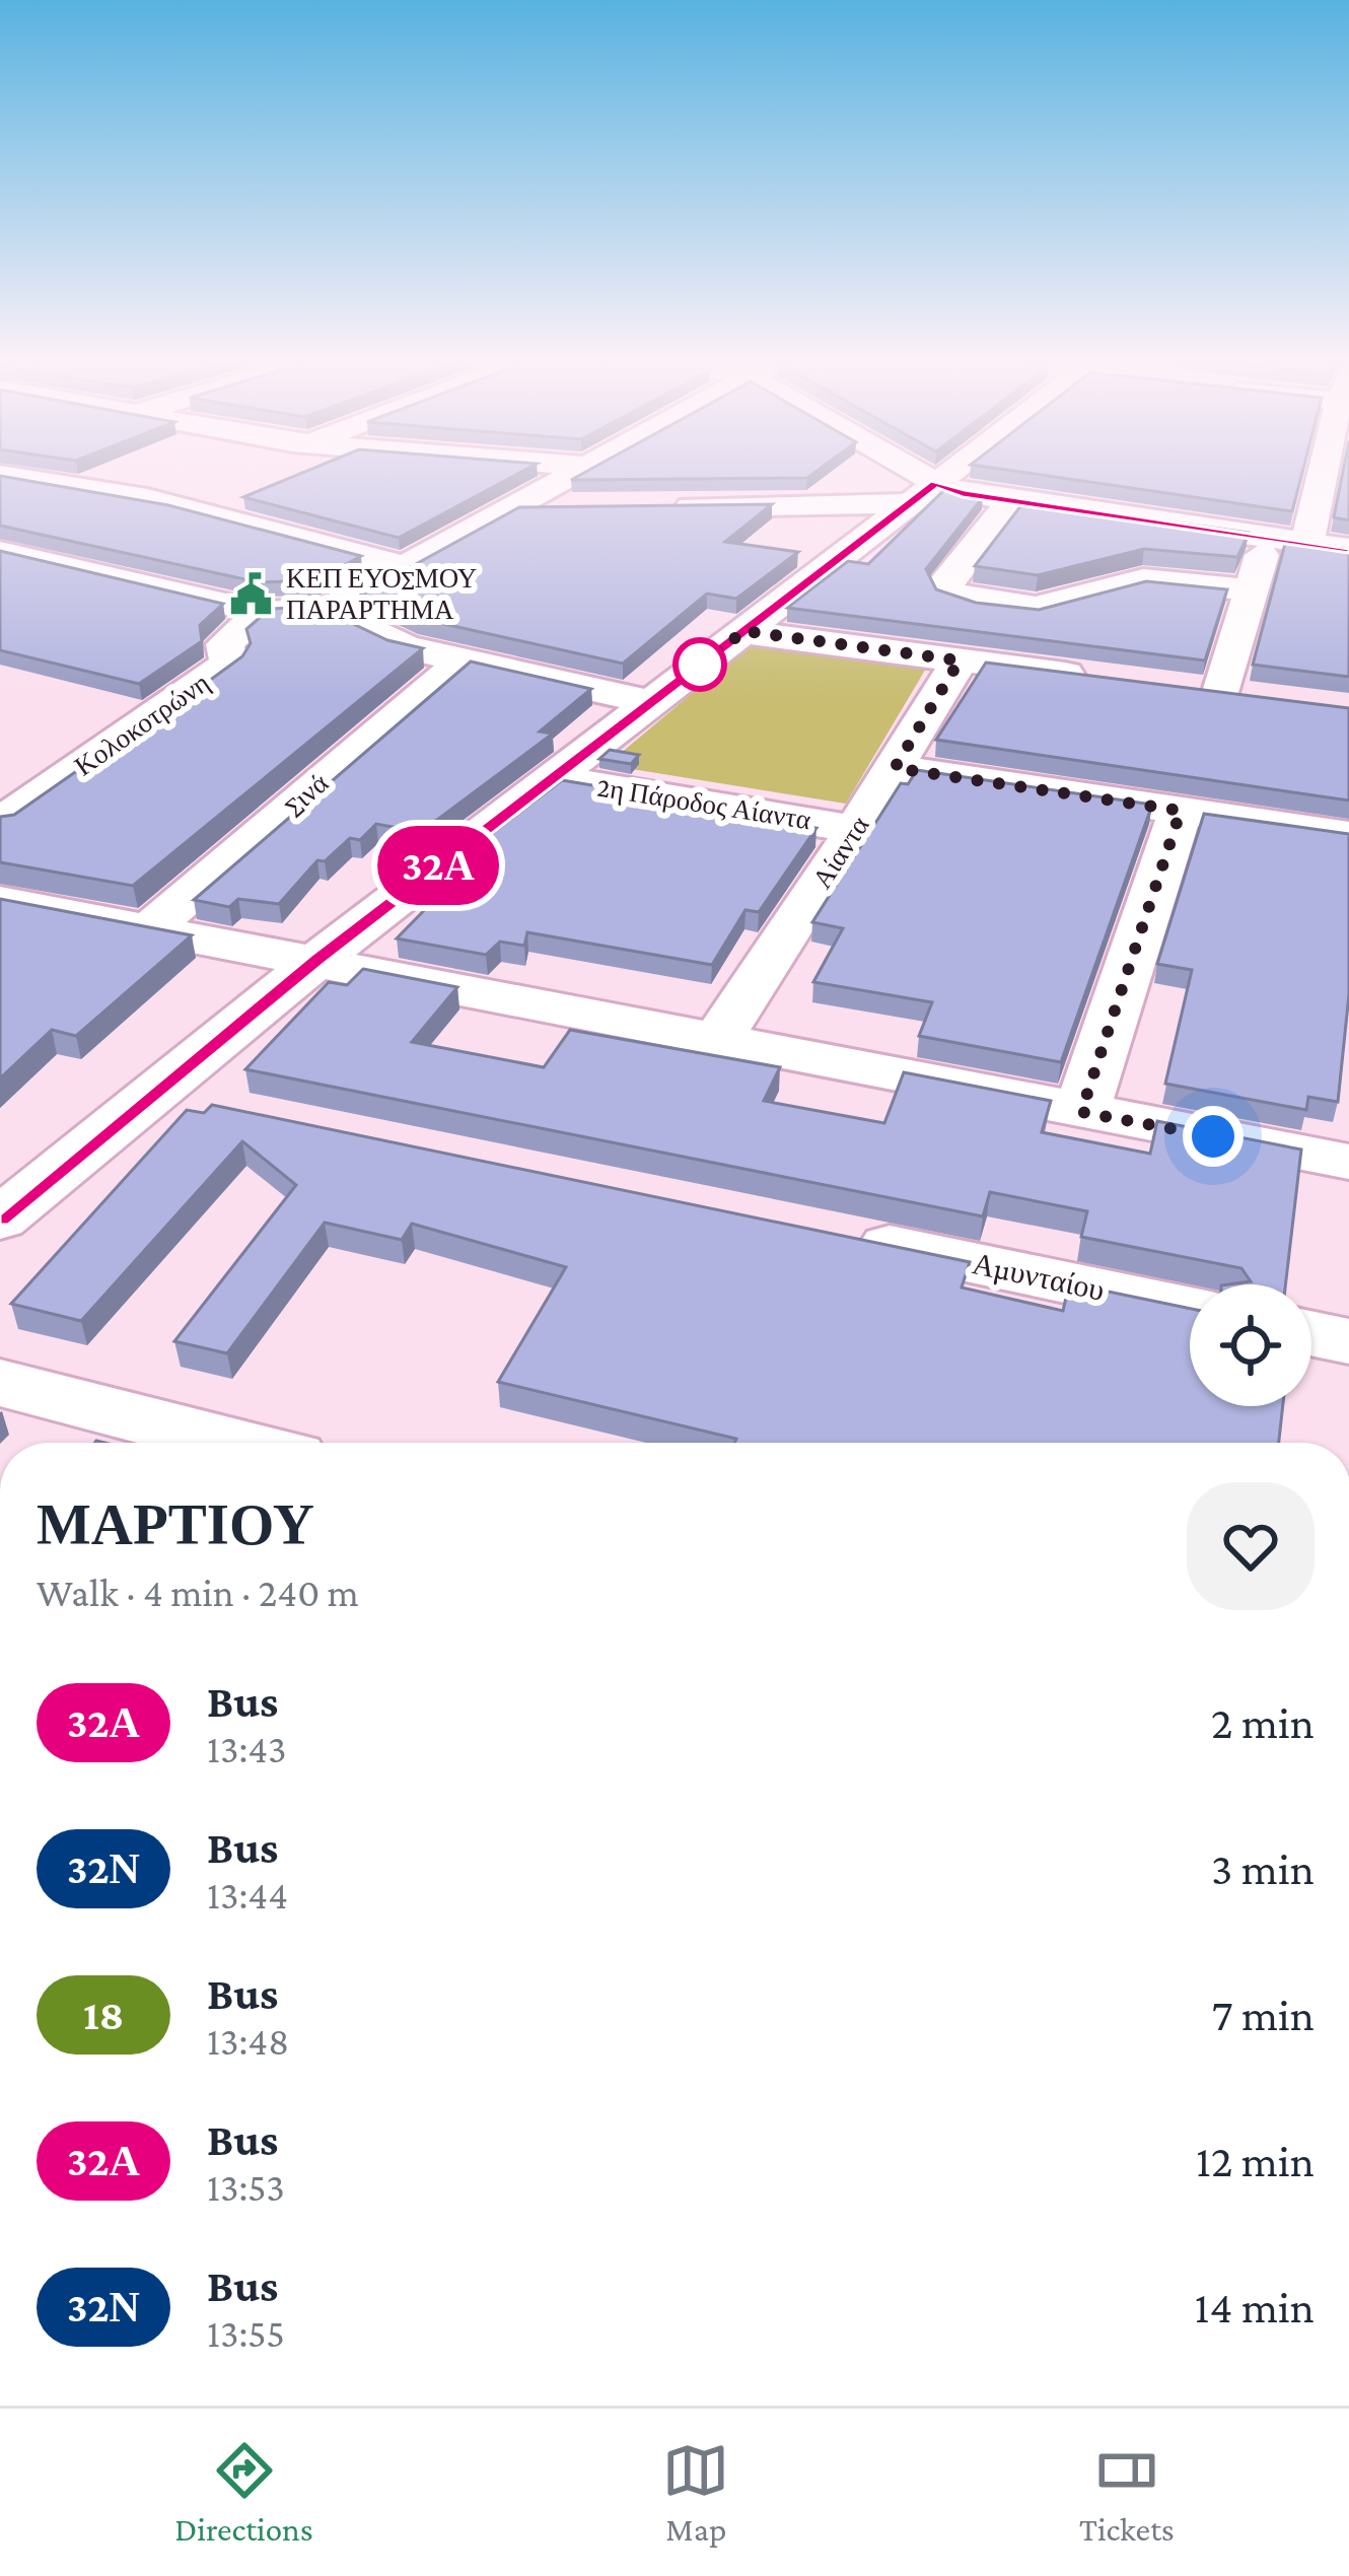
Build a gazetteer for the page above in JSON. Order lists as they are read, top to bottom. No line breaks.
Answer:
{"streets":{"street":["Κολοκοτρώνη","Σινά","2η Πάροδος Αίαντα","Αίαντα","Αμυνταίου"]},"crossings":[["2η Πάροδος Αίαντα","Αίαντα"]],"places":{"public building":["ΚΕΠ ΕΥΟΣΜΟΥ ΠΑΡΑΡΤΗΜΑ"]},"lines":["bus line 32Α"],"page":{"on_map":"32Α","heading":["ΜΑΡΤΙΟΥ","Walk · 4 min · 240 m"],"list":[{"mark":"32Α","name":"Bus","note":"13:43","value":"2 min"},{"mark":"32Ν","name":"Bus","note":"13:44","value":"3 min"},{"mark":"18","name":"Bus","note":"13:48","value":"7 min"},{"mark":"32Α","name":"Bus","note":"13:53","value":"12 min"},{"mark":"32Ν","name":"Bus","note":"13:55","value":"14 min"}],"tabs":["Directions","Map","Tickets"]}}
